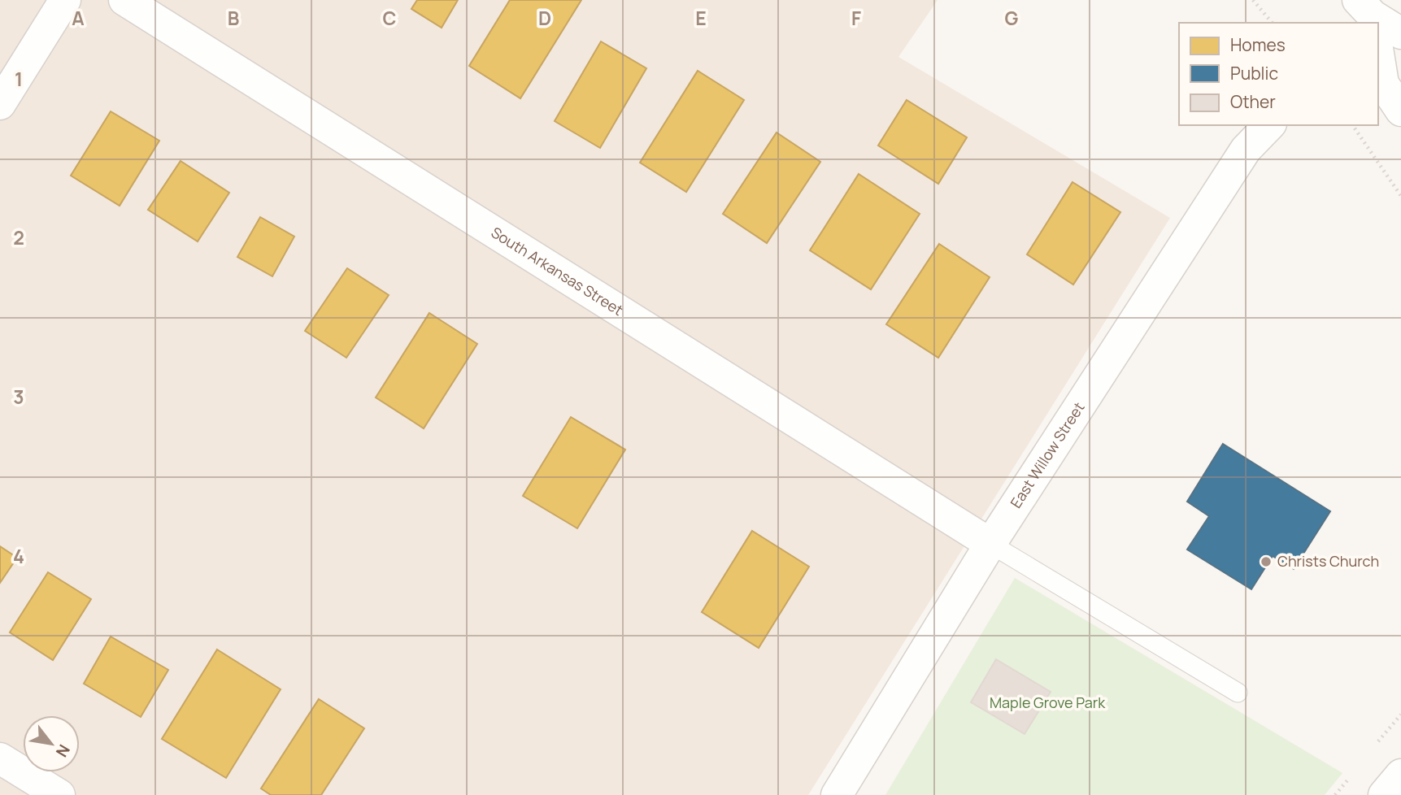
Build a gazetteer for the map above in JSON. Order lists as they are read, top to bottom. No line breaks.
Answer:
{"streets":{"street":["South Arkansas Street","East Willow Street"]},"crossings":[["South Arkansas Street","East Willow Street"]],"parks":["Maple Grove Park"],"places":["Christs Church"],"legend":["Homes","Public","Other"],"north":"bottom right","grid":{"columns":["A","B","C","D","E","F","G"],"rows":["1","2","3","4"]}}
